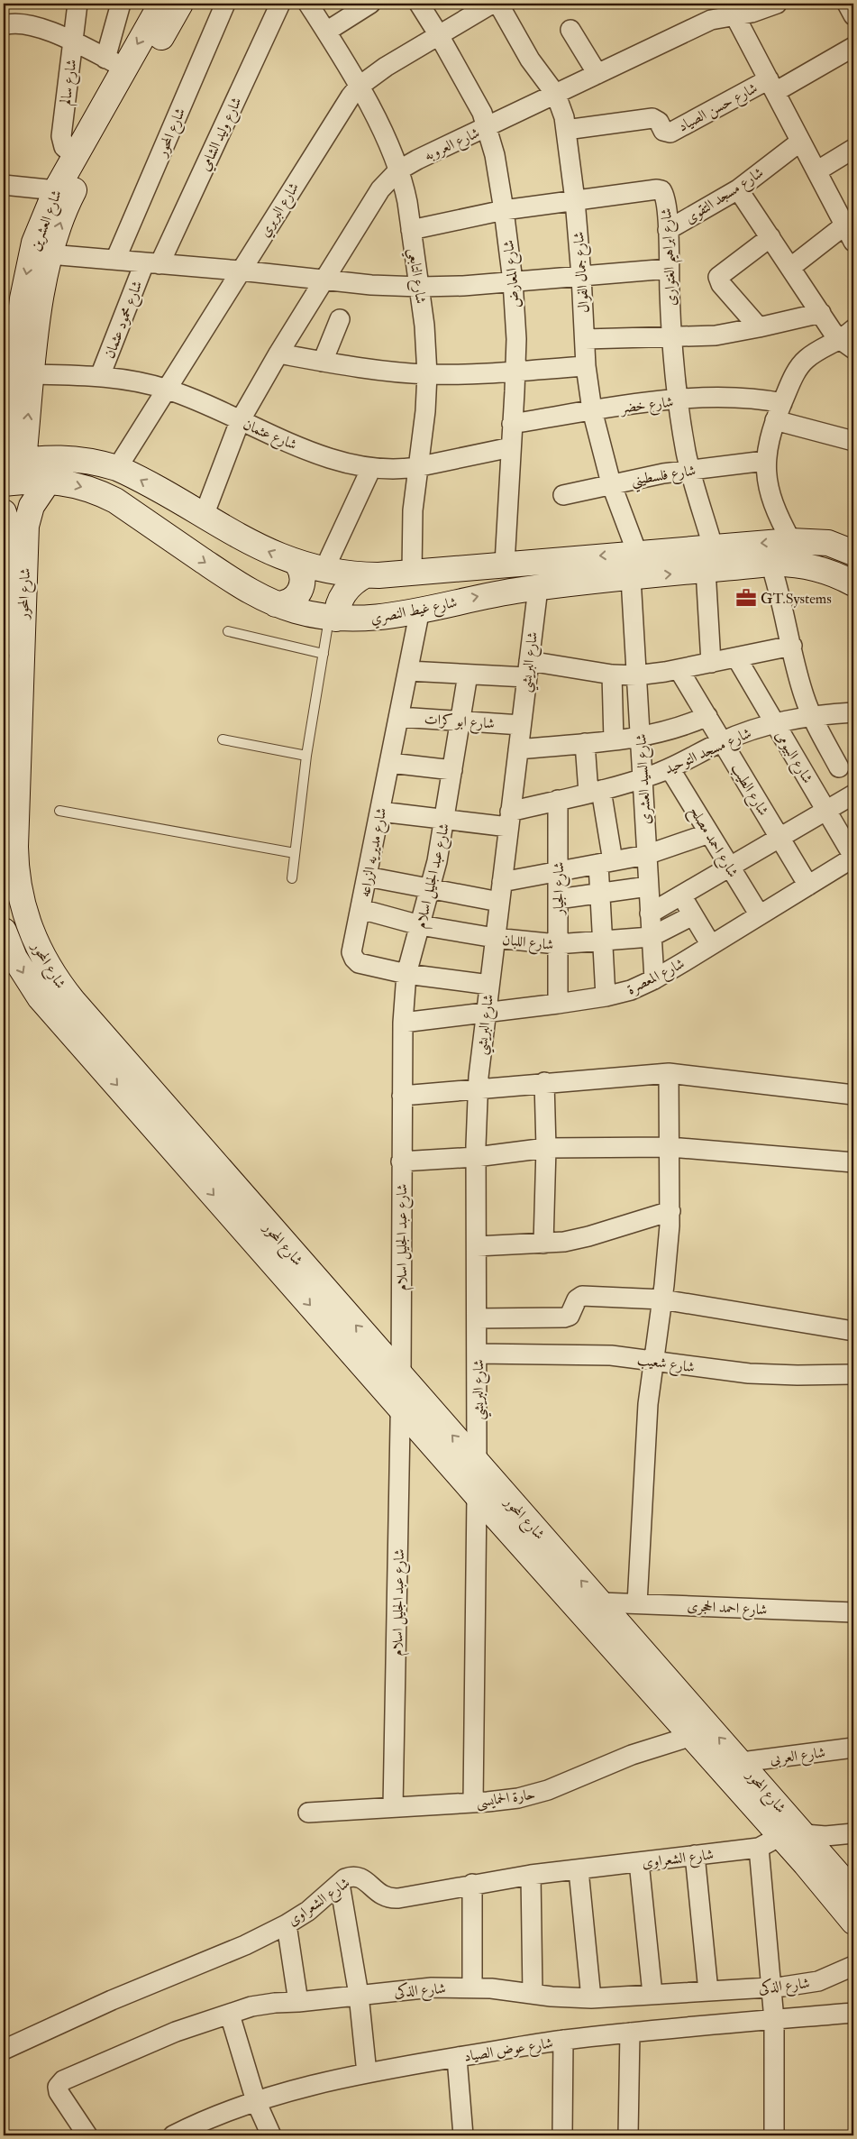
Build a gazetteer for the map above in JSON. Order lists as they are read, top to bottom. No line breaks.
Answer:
{"streets":{"main road":["شارع المحور","شارع العشرين","شارع غيط النصري"],"street":["شارع سالم","شارع حسن الصياد","شارع وليد الشامي","شارع العروبه","شارع مسجد التقوى","شارع البربري","شارع ابراهيم الغتوارى","شارع جمال الفوال","شارع المعارض","شارع التابعي","شارع محمود عثمان","شارع خضر","شارع عثمان","شارع فلسطيني","شارع البريشي","شارع ابو كرات","شارع مسجد التوحيد","شارع البيومى","شارع السيد العشرى","شارع الطيب","شارع احمد مصلح","شارع مديريه الزراعه","شارع عبد الجليل اسلام","شارع الجيار","شارع اللبان","شارع المعصرة","شارع شعيب","شارع احمد الحجرى","شارع العربى","حارة الحمايسى","شارع الشعراوى","شارع الذكى","شارع عوض الصياد"]},"crossings":[["شارع سالم","شارع العشرين"],["شارع حسن الصياد","شارع جمال الفوال"],["شارع المحور","شارع غيط النصري"],["شارع المحور","شارع البريشي"],["شارع المحور","شارع عبد الجليل اسلام"],["شارع المحور","شارع احمد الحجرى"],["شارع المحور","شارع العربى"],["شارع المحور","حارة الحمايسى"],["شارع المحور","شارع الشعراوى"],["شارع وليد الشامي","شارع محمود عثمان"],["شارع العروبه","شارع جمال الفوال"],["شارع العروبه","شارع المعارض"],["شارع العروبه","شارع التابعي"],["شارع العروبه","شارع عثمان"],["شارع مسجد التقوى","شارع ابراهيم الغتوارى"],["شارع البربري","شارع المعارض"],["شارع البربري","شارع التابعي"],["شارع البربري","شارع عثمان"],["شارع العشرين","شارع عثمان"],["شارع ابراهيم الغتوارى","شارع جمال الفوال"],["شارع ابراهيم الغتوارى","شارع المعارض"],["شارع ابراهيم الغتوارى","شارع التابعي"],["شارع ابراهيم الغتوارى","شارع خضر"],["شارع ابراهيم الغتوارى","شارع فلسطيني"],["شارع جمال الفوال","شارع خضر"],["شارع جمال الفوال","شارع فلسطيني"],["شارع المعارض","شارع خضر"],["شارع المعارض","شارع عثمان"],["شارع التابعي","شارع عثمان"],["شارع محمود عثمان","شارع عثمان"],["شارع غيط النصري","شارع البريشي"],["شارع غيط النصري","شارع السيد العشرى"],["شارع غيط النصري","شارع مديريه الزراعه"],["شارع البريشي","شارع ابو كرات"],["شارع البريشي","شارع مسجد التوحيد"],["شارع البريشي","شارع مديريه الزراعه"],["شارع البريشي","شارع اللبان"],["شارع البريشي","شارع المعصرة"],["شارع البريشي","شارع شعيب"],["شارع ابو كرات","شارع مديريه الزراعه"],["شارع ابو كرات","شارع عبد الجليل اسلام"],["شارع مسجد التوحيد","شارع البيومى"],["شارع مسجد التوحيد","شارع السيد العشرى"],["شارع مسجد التوحيد","شارع الطيب"],["شارع مسجد التوحيد","شارع احمد مصلح"],["شارع مسجد التوحيد","شارع الجيار"],["شارع البيومى","شارع المعصرة"],["شارع السيد العشرى","شارع اللبان"],["شارع السيد العشرى","شارع المعصرة"],["شارع الطيب","شارع المعصرة"],["شارع احمد مصلح","شارع المعصرة"],["شارع مديريه الزراعه","شارع عبد الجليل اسلام"],["شارع مديريه الزراعه","شارع اللبان"],["شارع عبد الجليل اسلام","شارع اللبان"],["شارع عبد الجليل اسلام","شارع المعصرة"],["شارع عبد الجليل اسلام","حارة الحمايسى"],["شارع الجيار","شارع اللبان"],["شارع الجيار","شارع المعصرة"]],"places":{"office":["GT.Systems"]}}
